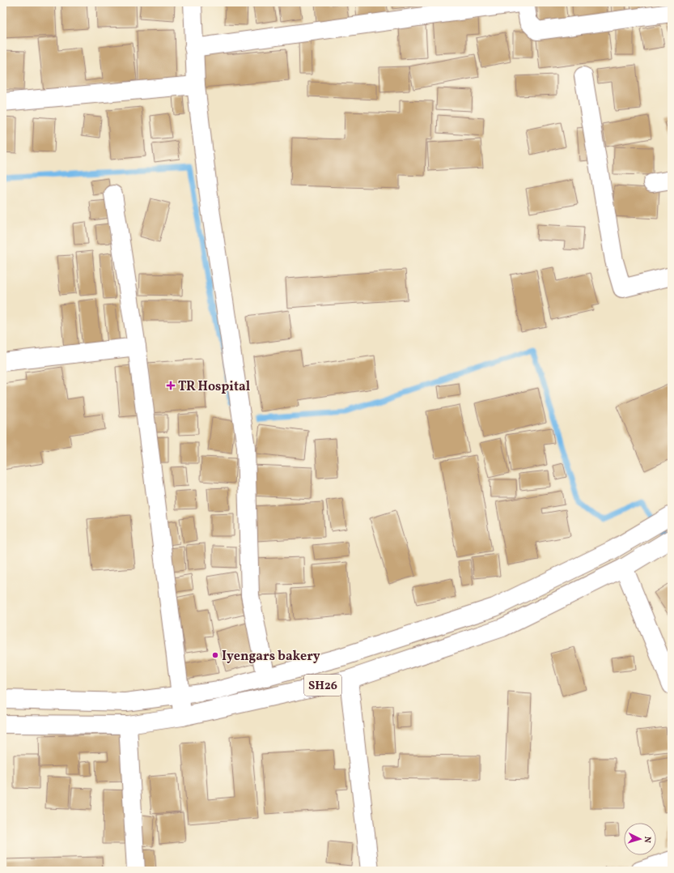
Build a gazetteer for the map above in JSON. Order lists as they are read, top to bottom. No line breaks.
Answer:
{"streets":{"street":["SH26"]},"places":{"health":["TR Hospital"],"other":["Iyengars bakery"]},"north":"right"}
